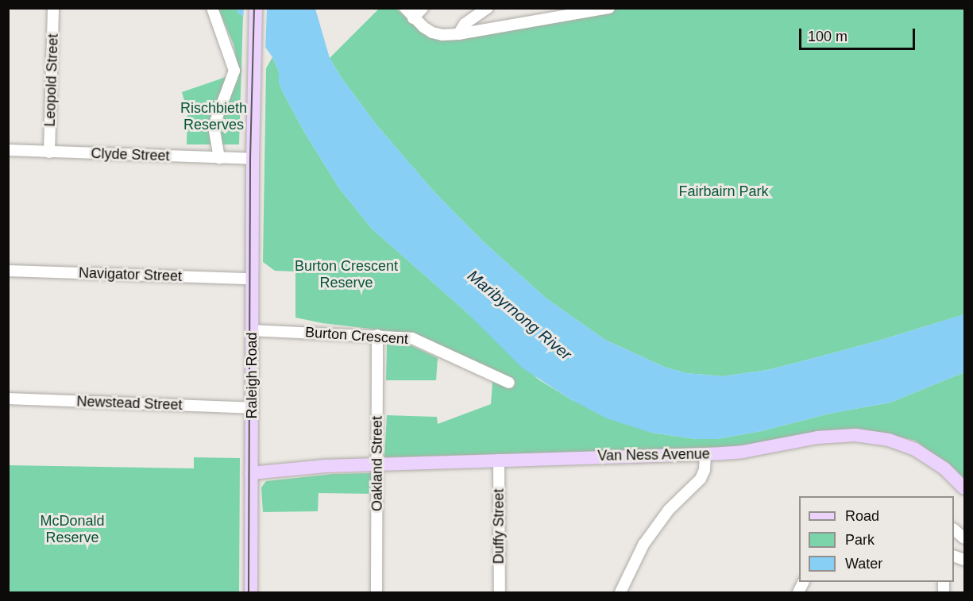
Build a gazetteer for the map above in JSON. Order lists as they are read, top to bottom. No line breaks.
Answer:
{"streets":{"main road":["Raleigh Road","Van Ness Avenue"],"street":["Leopold Street","Clyde Street","Navigator Street","Burton Crescent","Newstead Street","Oakland Street","Duffy Street"]},"crossings":[["Leopold Street","Clyde Street"],["Clyde Street","Raleigh Road"],["Navigator Street","Raleigh Road"],["Burton Crescent","Raleigh Road"],["Burton Crescent","Oakland Street"],["Raleigh Road","Newstead Street"],["Raleigh Road","Van Ness Avenue"],["Van Ness Avenue","Oakland Street"],["Van Ness Avenue","Duffy Street"]],"water":["Maribyrnong River"],"parks":["Rischbieth Reserves","Fairbairn Park","Burton Crescent Reserve","McDonald Reserve"],"legend":["Road","Park","Water"],"scale_bar":"100 m"}
